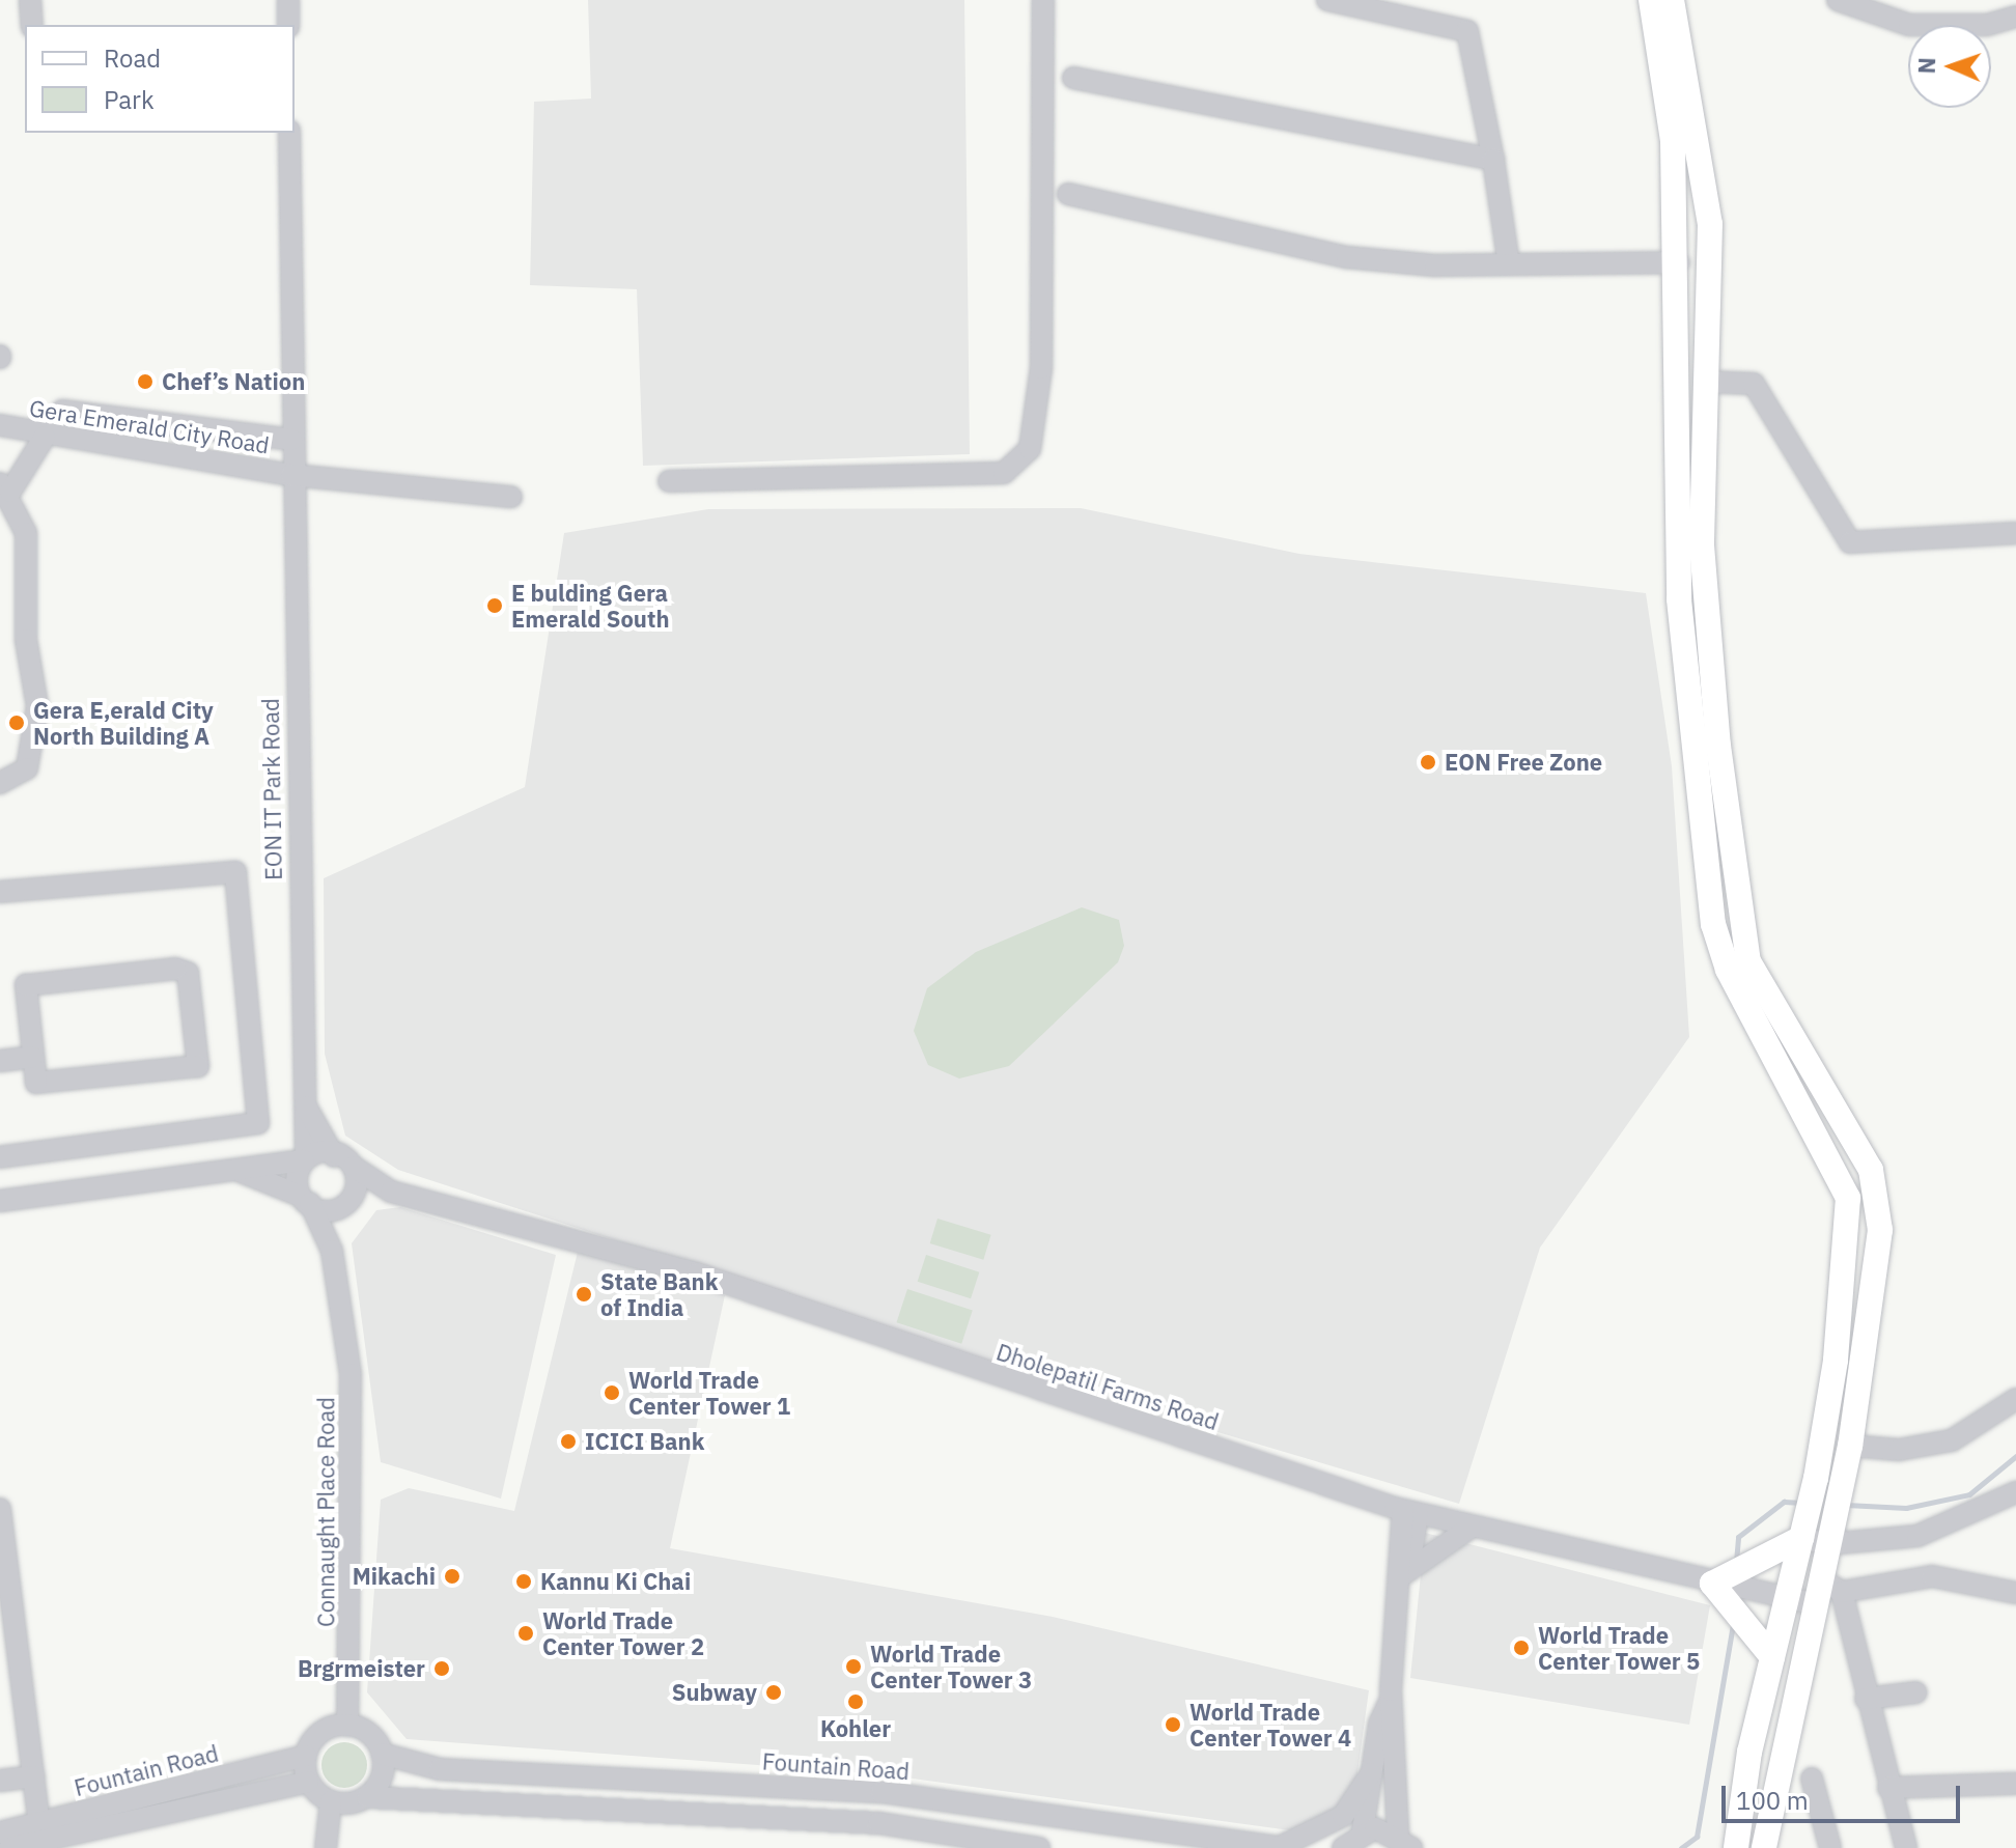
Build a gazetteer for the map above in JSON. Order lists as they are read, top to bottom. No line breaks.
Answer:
{"streets":{"street":["Gera Emerald City Road","EON IT Park Road","Dholepatil Farms Road","Connaught Place Road","Fountain Road"]},"crossings":[["Gera Emerald City Road","EON IT Park Road"],["EON IT Park Road","Dholepatil Farms Road"],["EON IT Park Road","Connaught Place Road"],["Dholepatil Farms Road","Connaught Place Road"],["Connaught Place Road","Fountain Road"]],"places":["Chef’s Nation","E bulding Gera Emerald South","Gera E,erald City North Building A","EON Free Zone","State Bank of India","World Trade Center Tower 1","ICICI Bank","Mikachi","Kannu Ki Chai","World Trade Center Tower 2","World Trade Center Tower 5","World Trade Center Tower 3","Brgrmeister","Subway","Kohler","World Trade Center Tower 4"],"legend":["Road","Park"],"scale_bar":"100 m","north":"left"}
